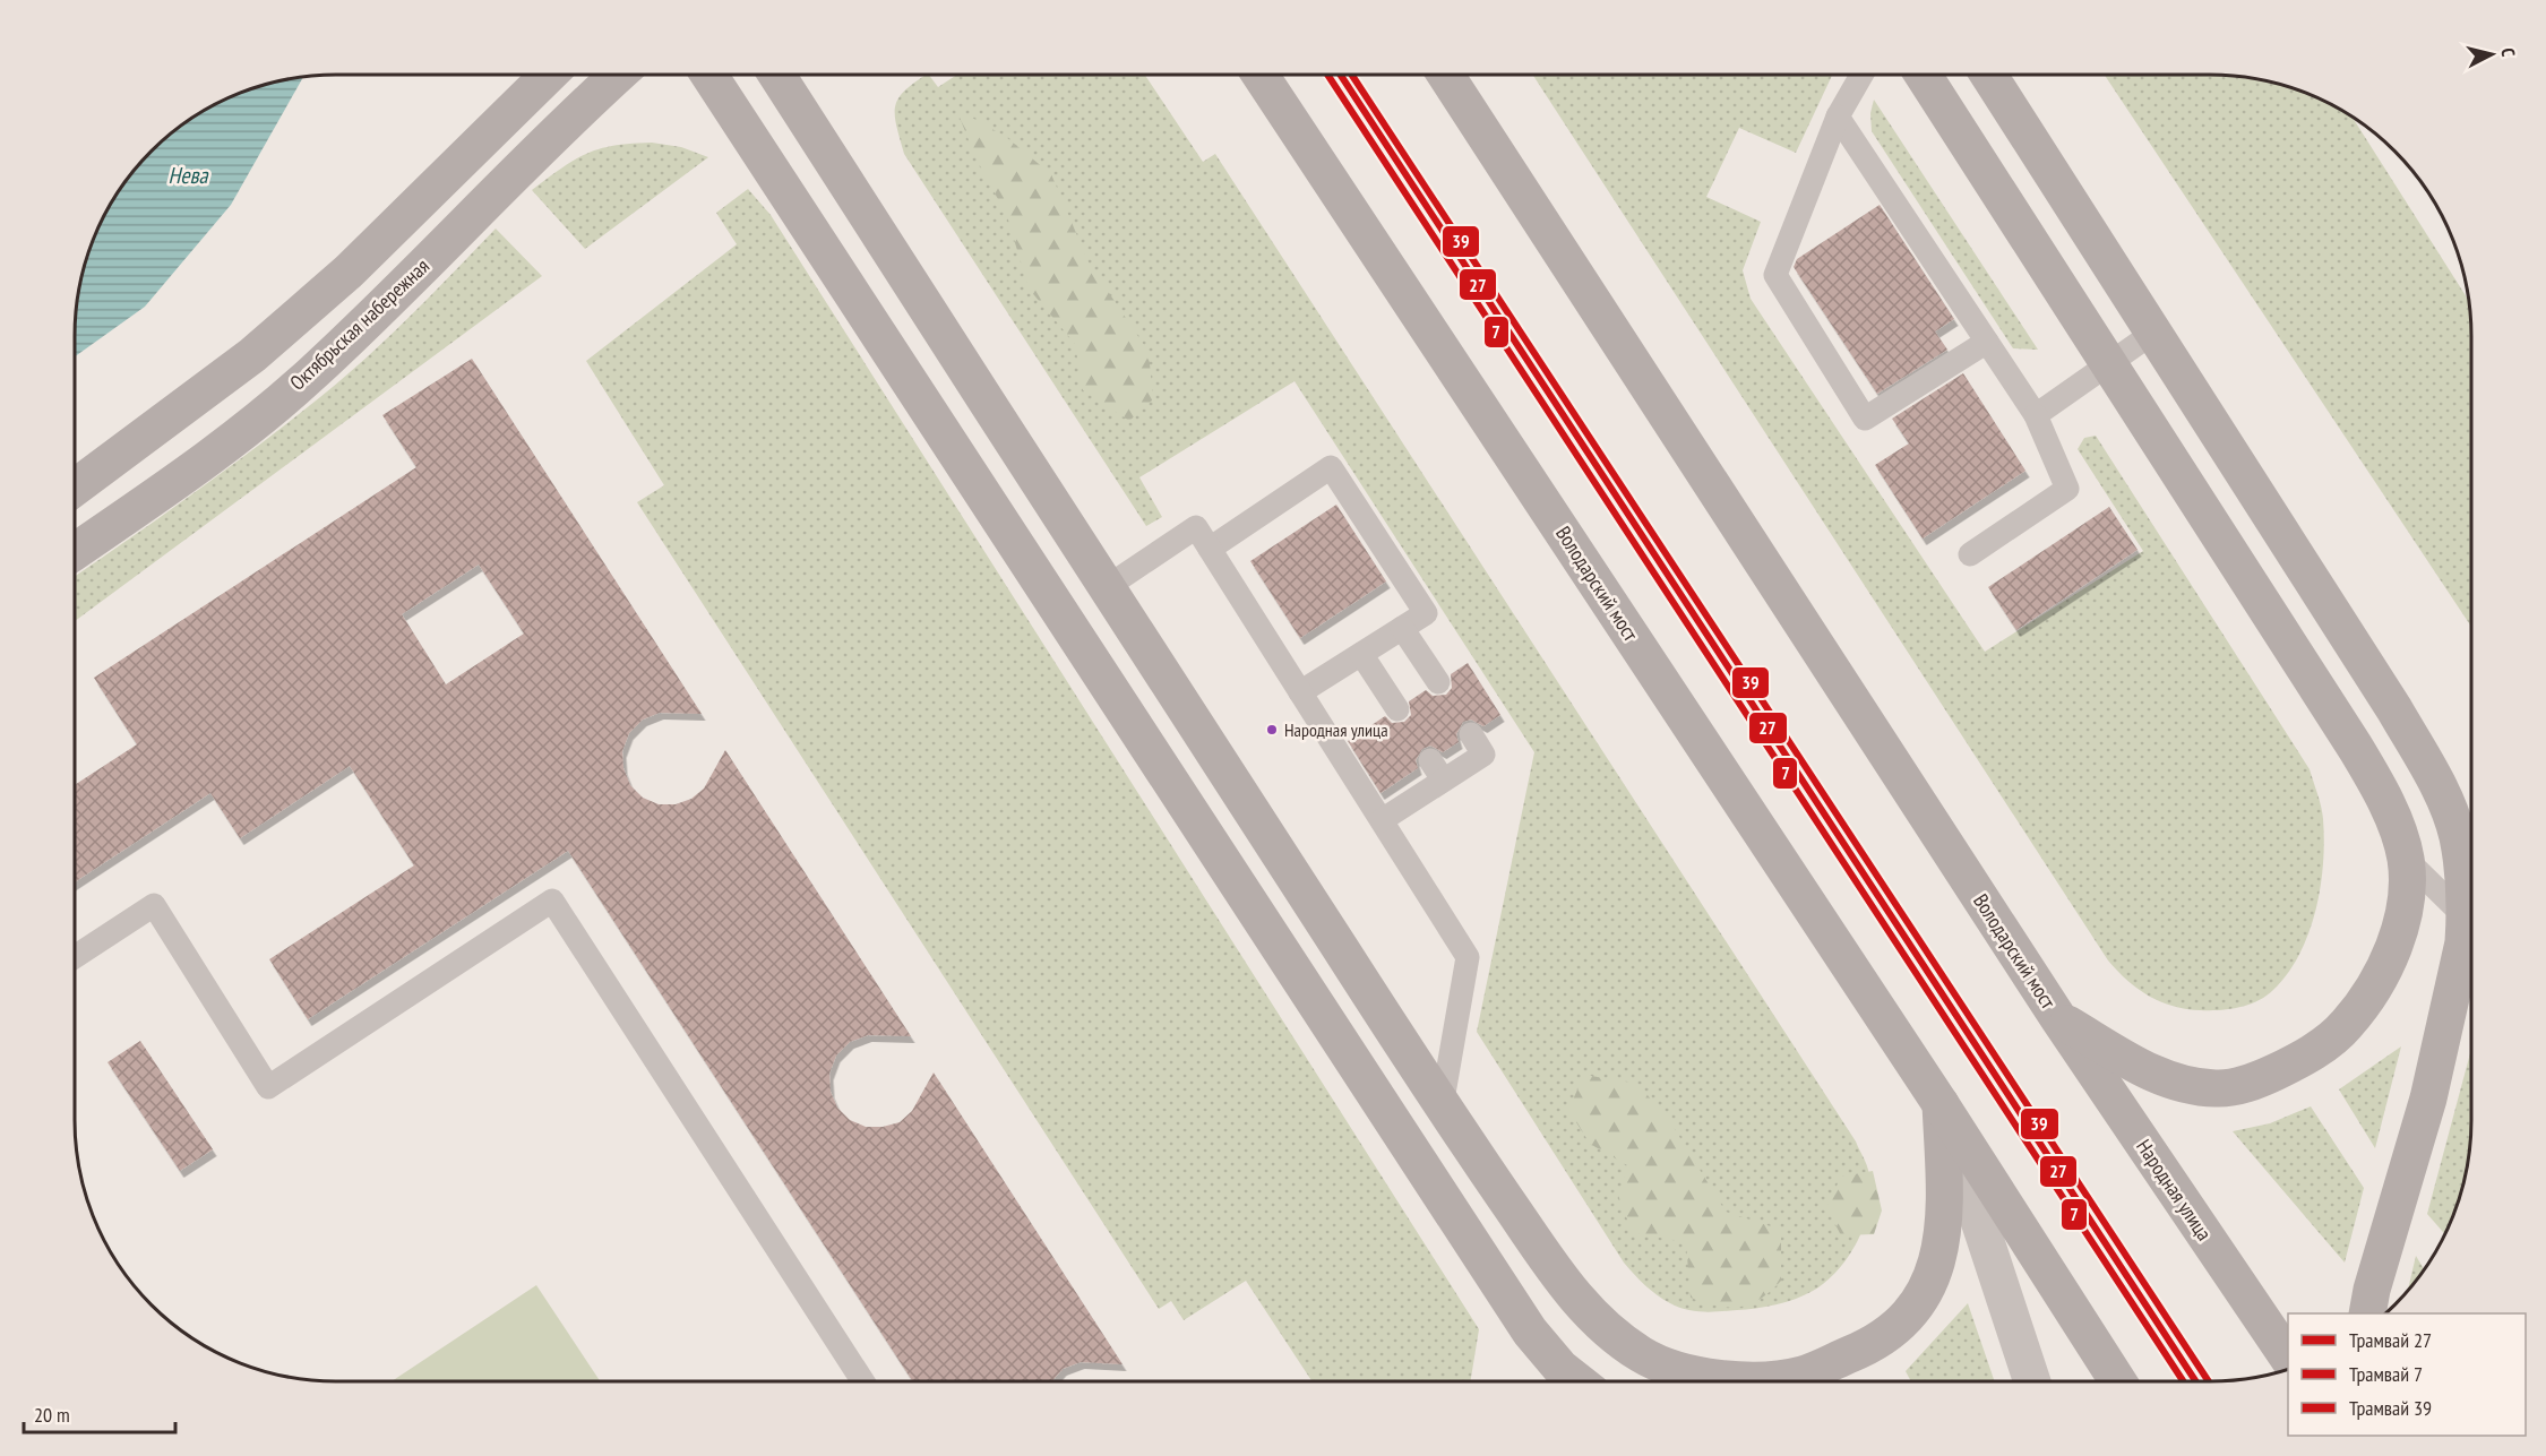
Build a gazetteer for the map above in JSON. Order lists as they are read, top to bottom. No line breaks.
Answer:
{"streets":{"main road":["Октябрьская набережная","Володарский мост","Народная улица"]},"crossings":[["Володарский мост","Народная улица"]],"water":["Нева"],"places":["Народная улица"],"lines":["tram line 27","tram line 7","tram line 39"],"legend":["Трамвай 27","Трамвай 7","Трамвай 39"],"scale_bar":"20 m","north":"right"}
